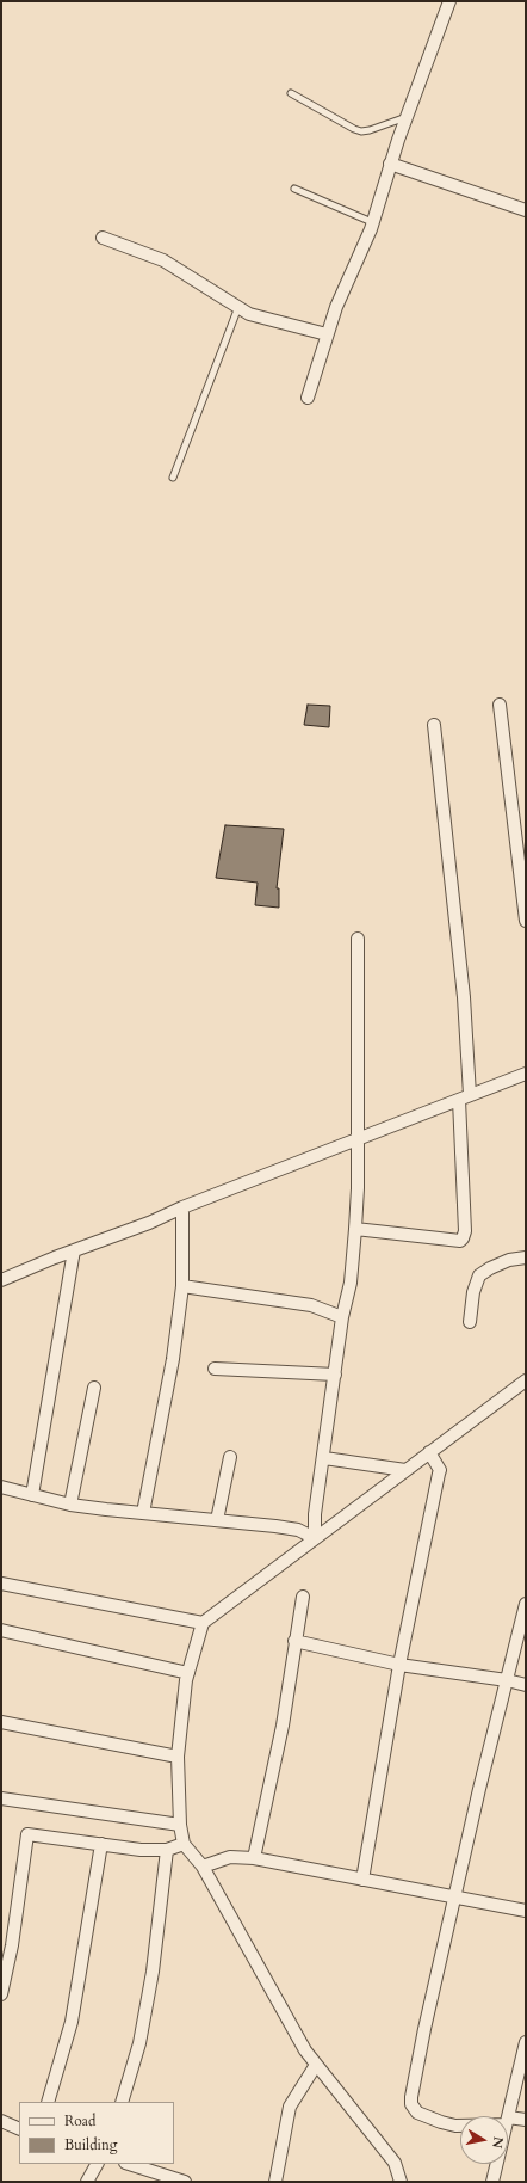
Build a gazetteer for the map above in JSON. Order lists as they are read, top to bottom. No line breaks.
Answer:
{"legend":["Road","Building"],"north":"right"}
